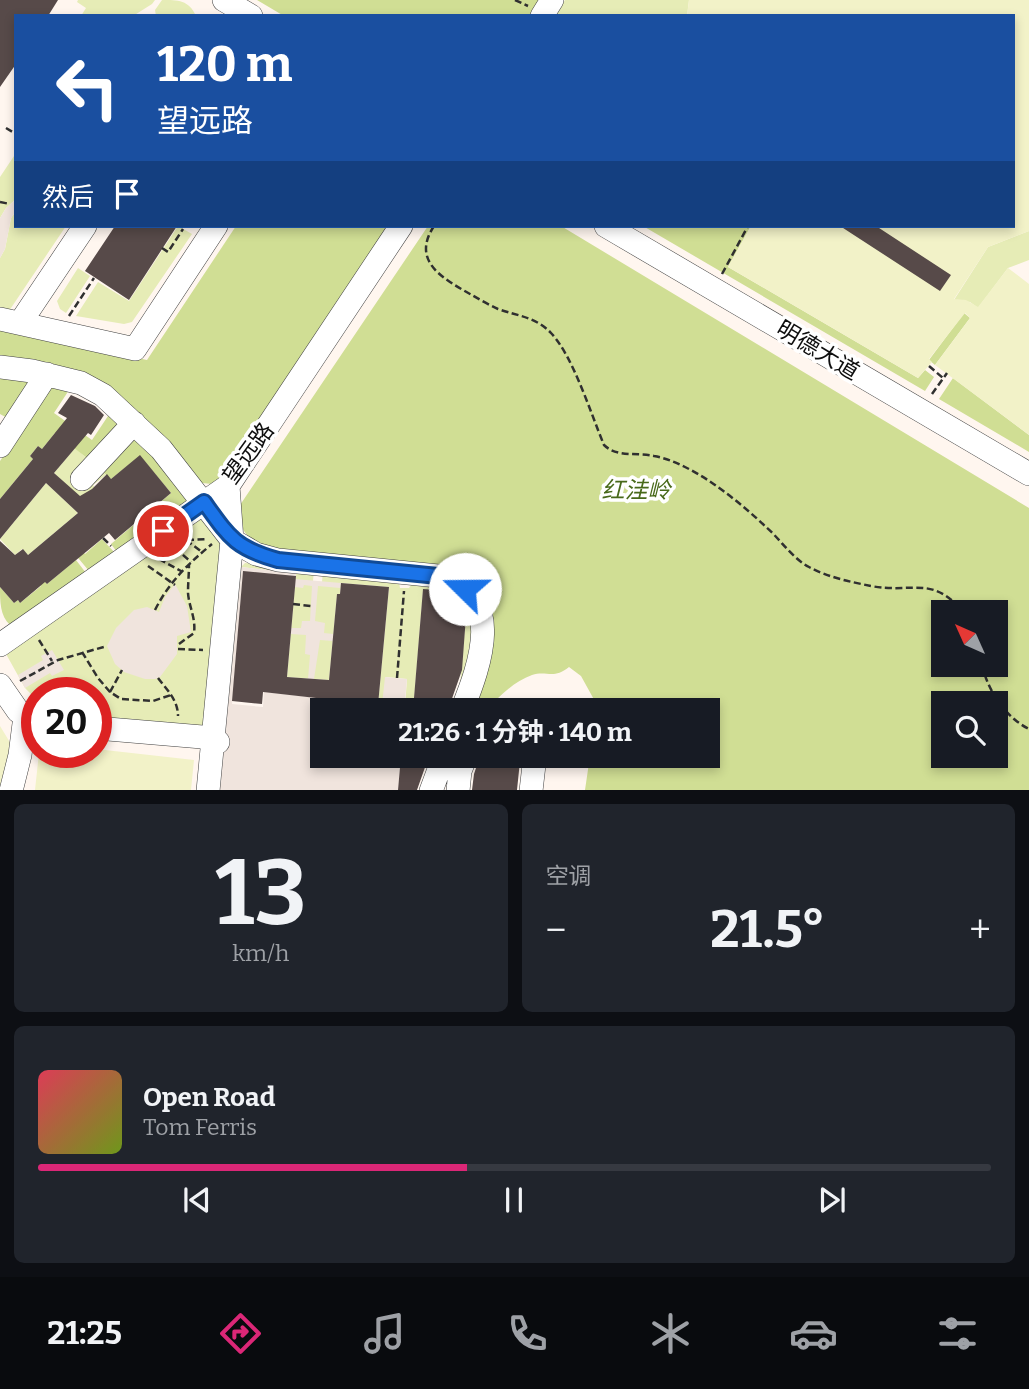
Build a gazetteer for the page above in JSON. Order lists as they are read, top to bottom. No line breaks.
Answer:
{"streets":{"lane":["明德大道","望远路"]},"parks":["红洼岭"],"north":"top left","page":{"turn":["120 m","望远路"],"then":"然后","limit":"20","trip":"21:26 · 1 分钟 · 140 m","tile":[["13","km/h"],"空调"],"heat":["−","21.5°","+"],"song":["Open Road","Tom Ferris"],"tabs":"21:25"}}
